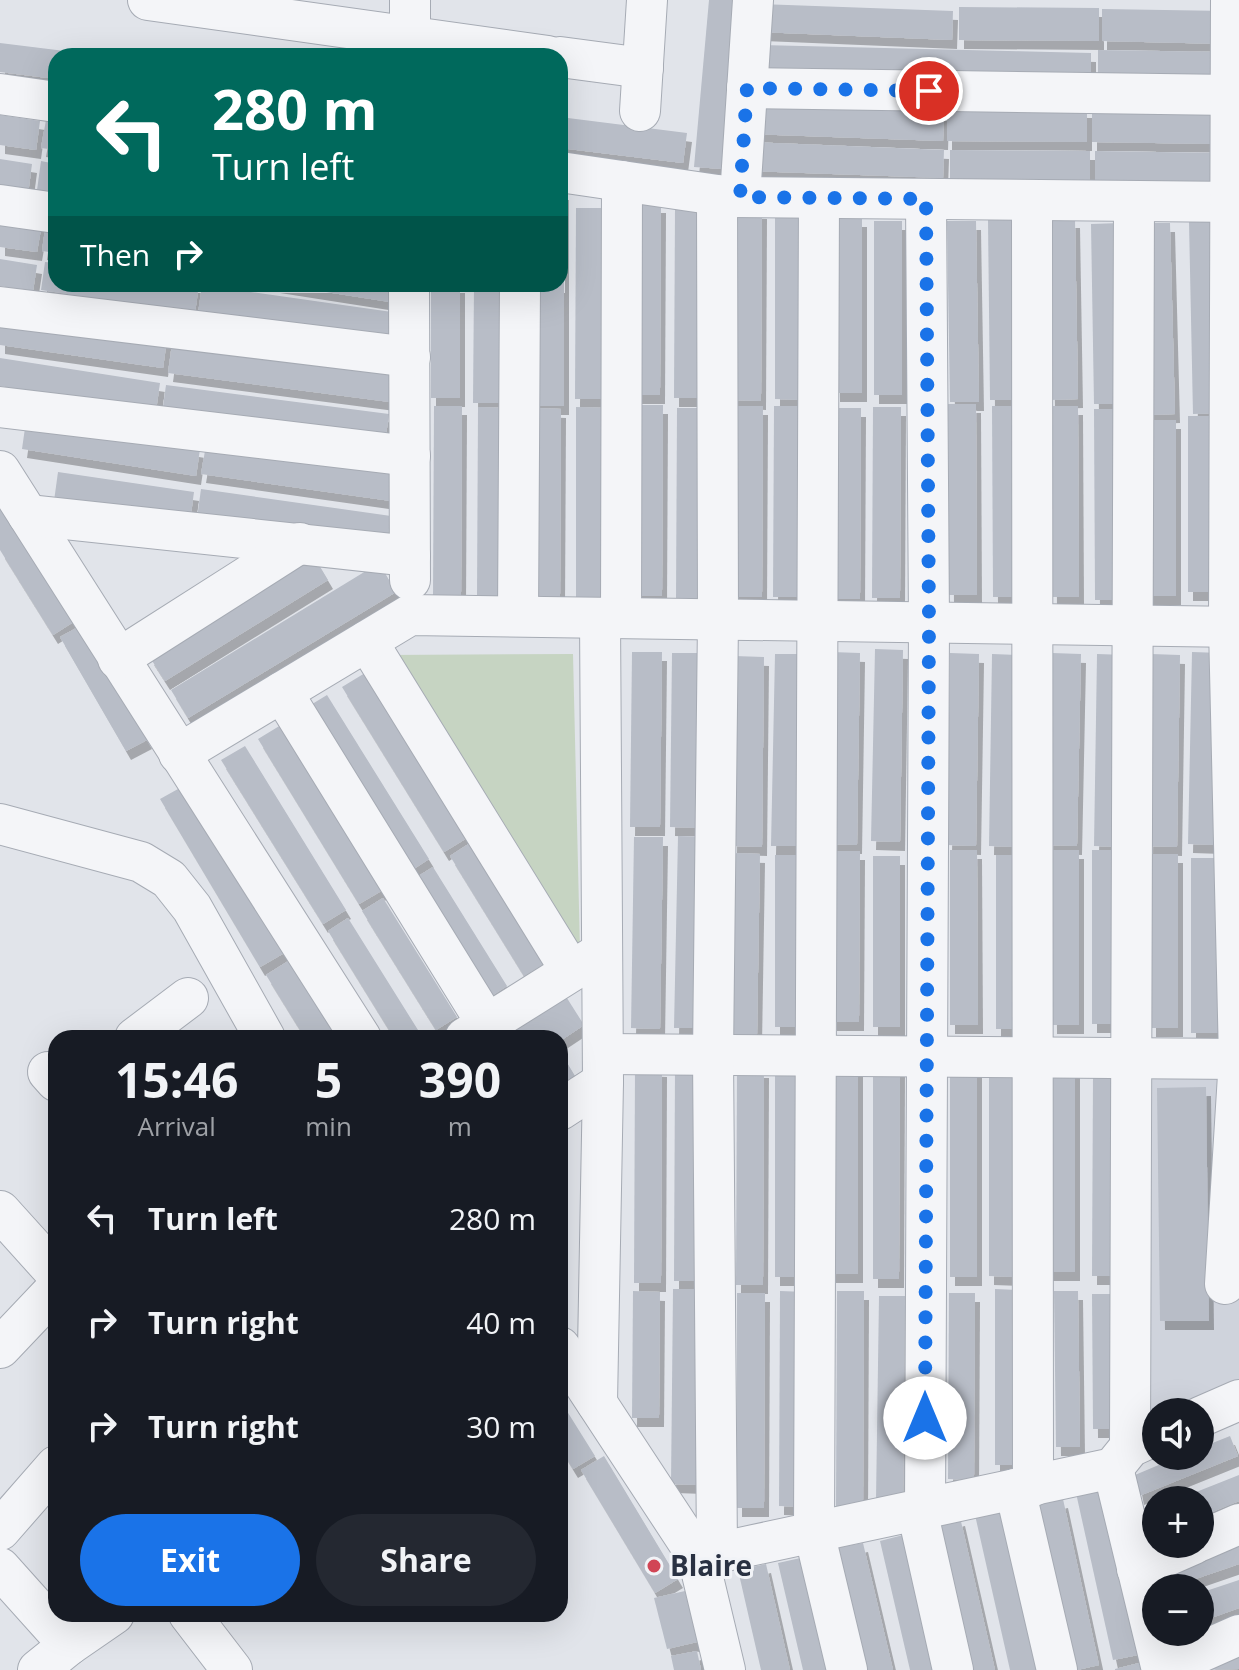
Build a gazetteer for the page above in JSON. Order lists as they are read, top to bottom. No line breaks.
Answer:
{"places":["Blaire"],"page":{"turn":["280 m","Turn left"],"then":"Then","eta":["15:46","Arrival","5","min","390","m"],"list":[{"name":"Turn left","value":"280 m"},{"name":"Turn right","value":"40 m"},{"name":"Turn right","value":"30 m"}],"map_buttons":["+","−"],"buttons":["Exit","Share"]}}
